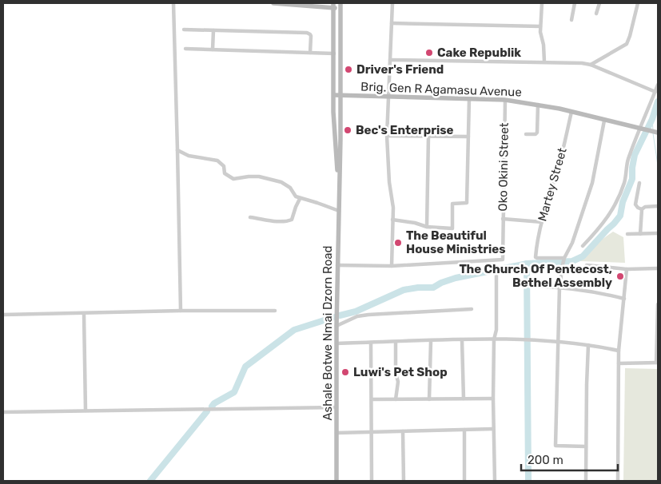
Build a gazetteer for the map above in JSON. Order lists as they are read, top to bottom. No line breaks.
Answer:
{"streets":{"main road":["Brig. Gen R Agamasu Avenue","Ashale Botwe Nmai Dzorn Road"],"street":["Oko Okini Street","Martey Street"]},"crossings":[["Brig. Gen R Agamasu Avenue","Oko Okini Street"],["Brig. Gen R Agamasu Avenue","Martey Street"],["Brig. Gen R Agamasu Avenue","Ashale Botwe Nmai Dzorn Road"]],"places":["Cake Republik","Driver's Friend","Bec's Enterprise","The Beautiful House Ministries","The Church Of Pentecost, Bethel Assembly","Luwi's Pet Shop"],"scale_bar":"200 m"}
